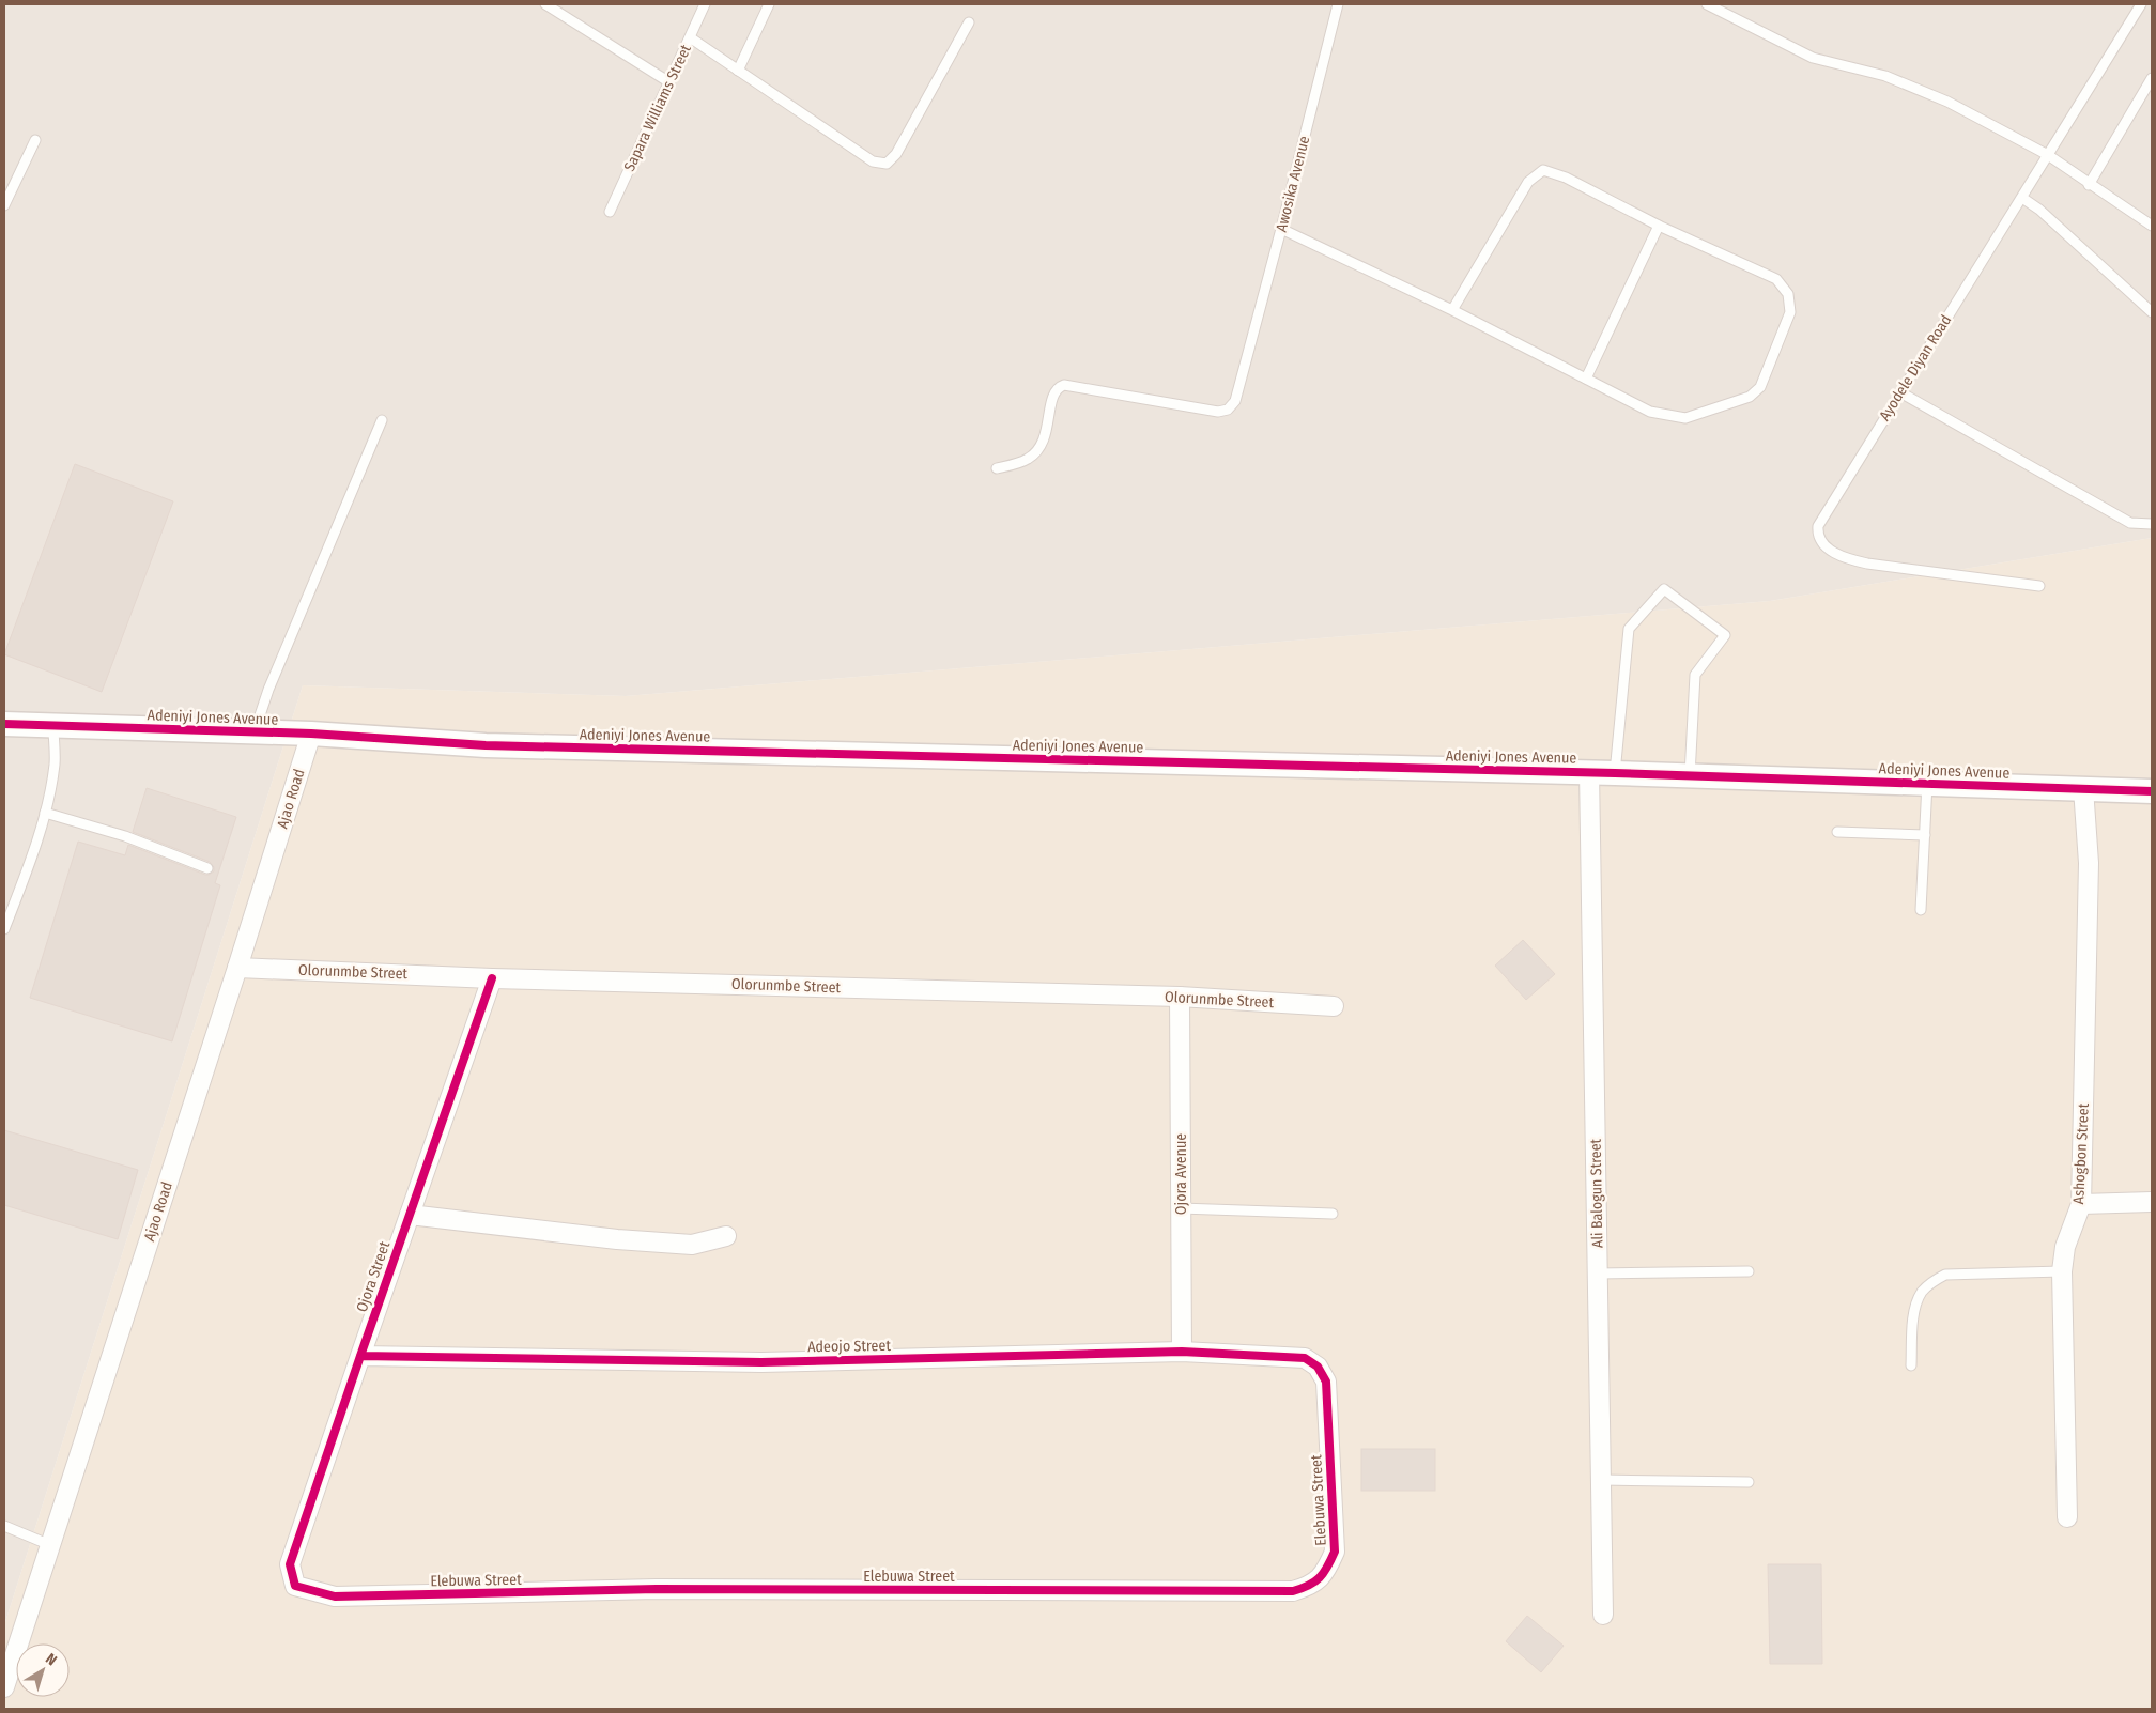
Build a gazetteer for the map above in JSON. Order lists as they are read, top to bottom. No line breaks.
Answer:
{"streets":{"street":["Adeniyi Jones Avenue","Ajao Road","Olorunmbe Street","Ashogbon Street","Ojora Avenue","Ali Balogun Street","Ojora Street","Adeojo Street","Elebuwa Street"],"lane":["Sapara Williams Street","Awosika Avenue","Ayodele Diyan Road"]},"crossings":[["Adeniyi Jones Avenue","Ajao Road"],["Adeniyi Jones Avenue","Ashogbon Street"],["Adeniyi Jones Avenue","Ali Balogun Street"],["Ajao Road","Olorunmbe Street"],["Olorunmbe Street","Ojora Avenue"],["Olorunmbe Street","Ojora Street"],["Ojora Avenue","Adeojo Street"],["Ojora Street","Adeojo Street"],["Ojora Street","Elebuwa Street"],["Adeojo Street","Elebuwa Street"]],"north":"top right"}
